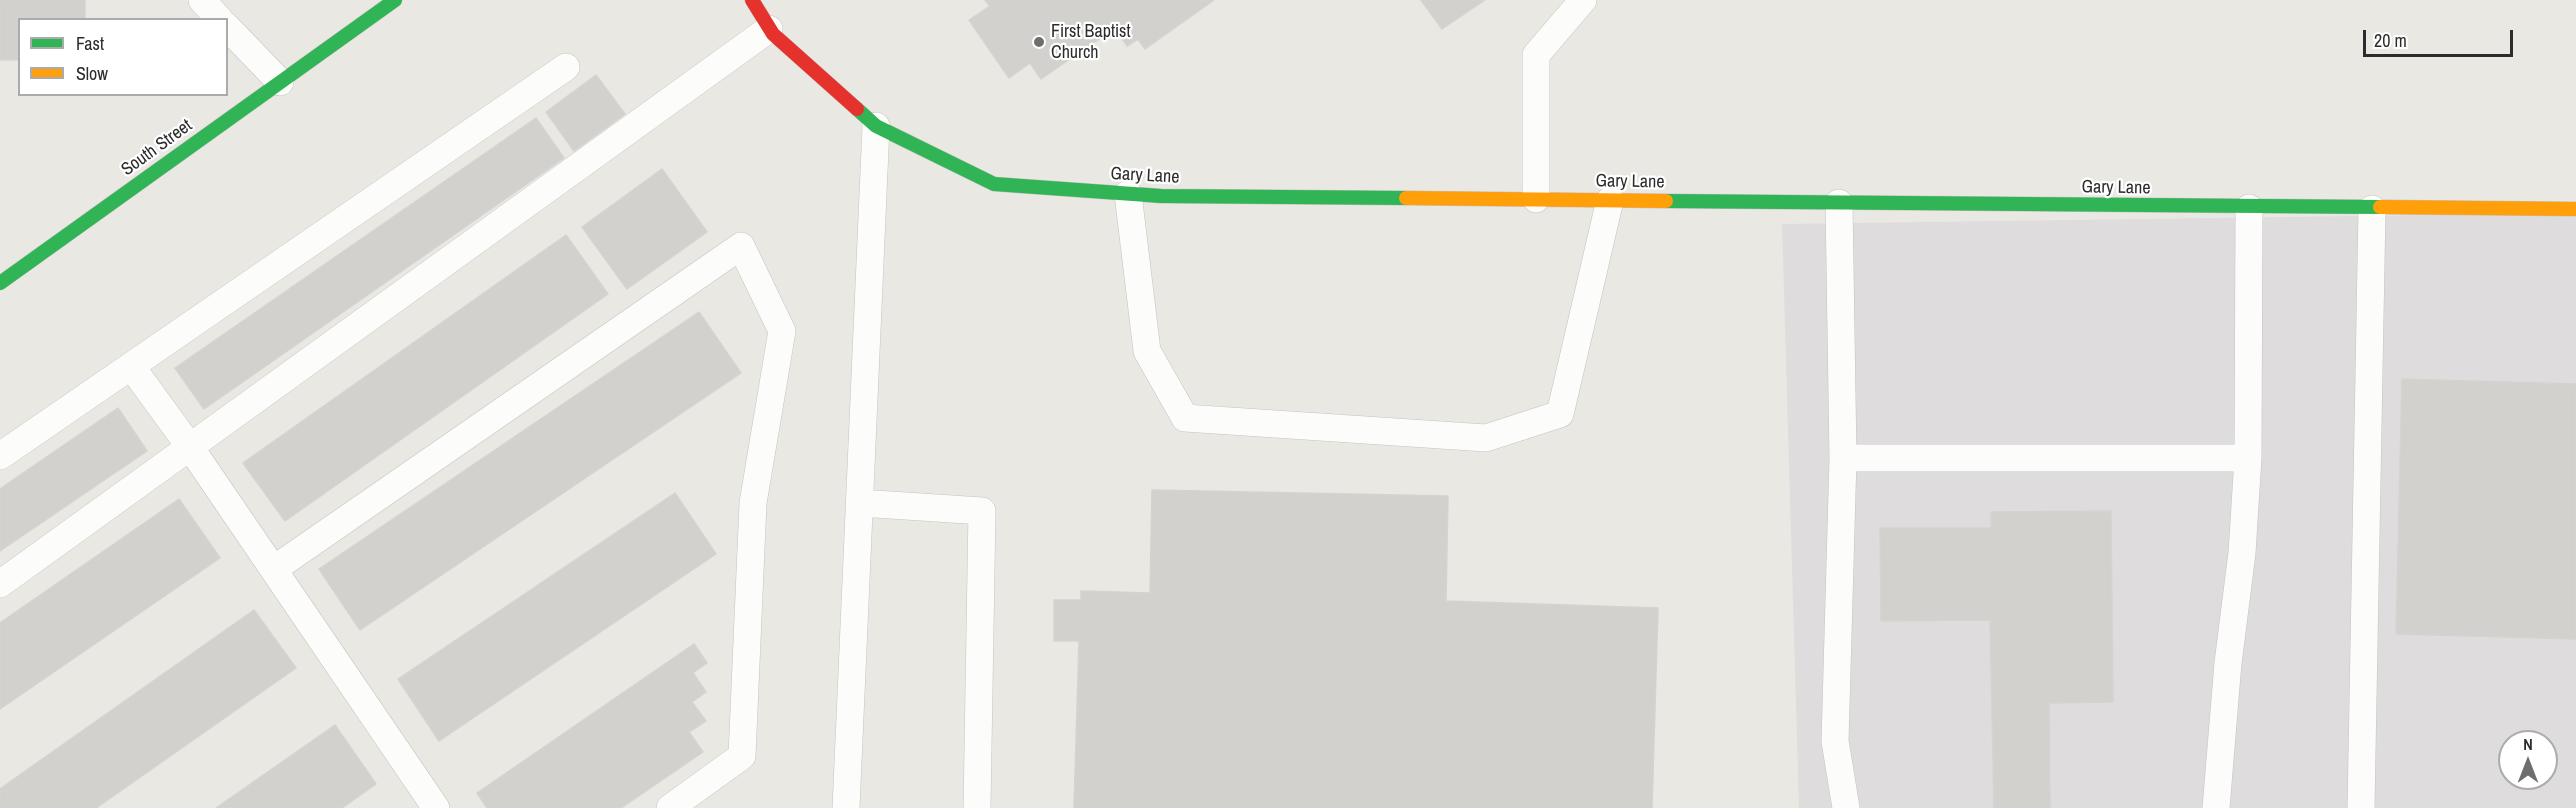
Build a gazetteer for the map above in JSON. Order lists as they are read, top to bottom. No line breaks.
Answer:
{"streets":{"street":["South Street","Gary Lane"]},"places":["First Baptist Church"],"legend":["Fast","Slow"],"scale_bar":"20 m","north":"top"}
